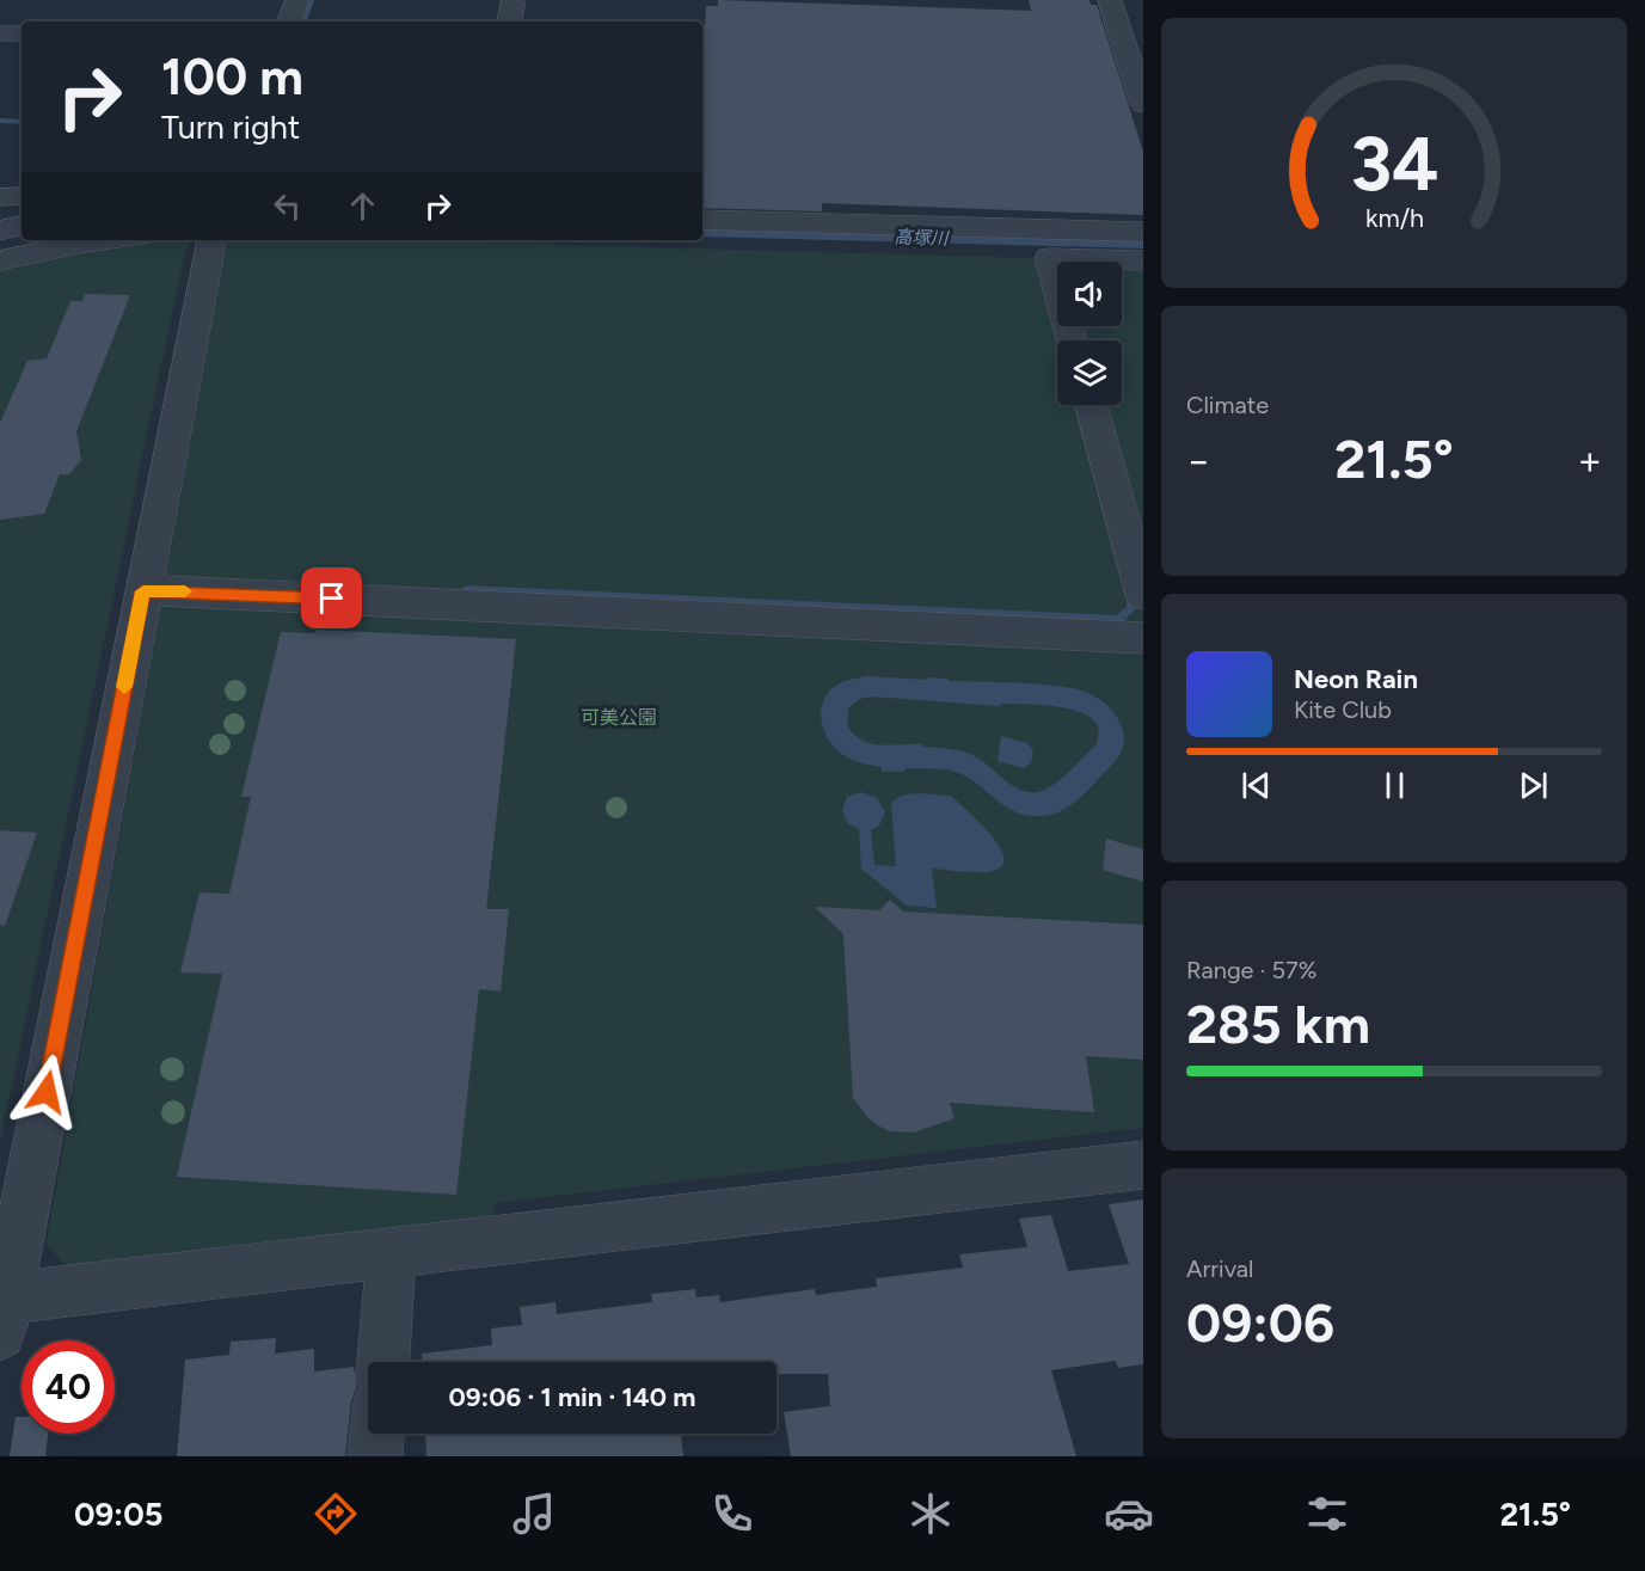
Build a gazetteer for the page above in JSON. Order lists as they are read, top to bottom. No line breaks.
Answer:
{"water":["高塚川"],"parks":["可美公園"],"page":{"turn":["100 m","Turn right"],"tile":["Climate",["Range · 57%","285 km"],["Arrival","09:06"]],"heat":["−","21.5°","+"],"song":["Neon Rain","Kite Club"],"limit":"40","trip":"09:06 · 1 min · 140 m","tabs":["09:05","21.5°"],"gauge":["34","km/h"]}}
